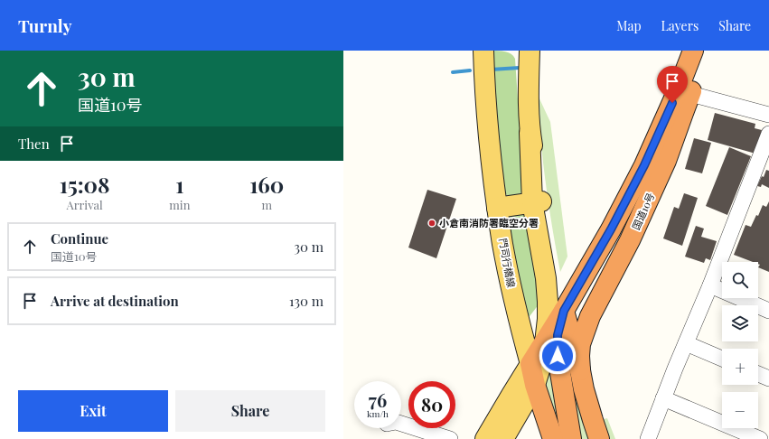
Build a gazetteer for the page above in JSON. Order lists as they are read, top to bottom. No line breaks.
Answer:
{"streets":{"highway":["国道10号"],"main road":["門司行橋線"]},"crossings":[["国道10号","門司行橋線"]],"places":["小倉南消防署臨空分署"],"page":{"header":"Turnly","nav":["Map","Layers","Share"],"turn":["30 m","国道10号"],"then":"Then","eta":["15:08","Arrival","1","min","160","m"],"list":[{"name":"Continue","note":"国道10号","value":"30 m"},{"name":"Arrive at destination","value":"130 m"}],"map_buttons":["+","−"],"speed":"76 km/h","limit":"80","buttons":["Exit","Share"]}}
